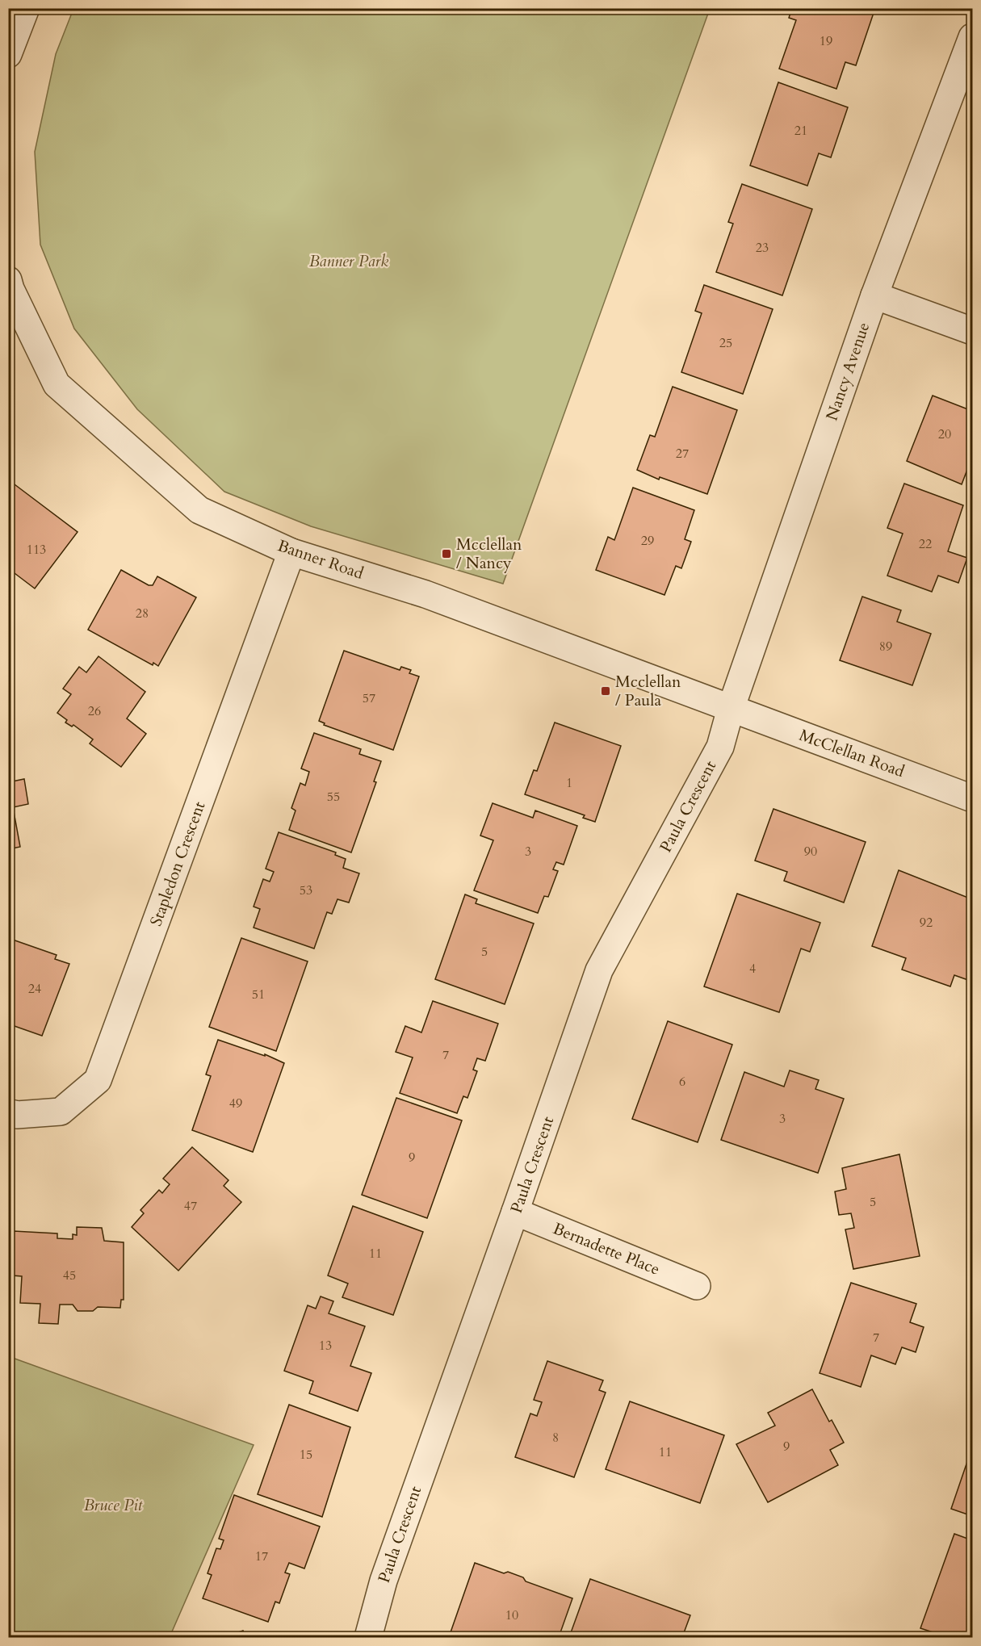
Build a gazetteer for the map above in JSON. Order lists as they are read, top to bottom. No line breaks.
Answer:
{"streets":{"street":["Nancy Avenue","Banner Road","McClellan Road","Paula Crescent","Stapledon Crescent","Bernadette Place"]},"crossings":[["Nancy Avenue","Banner Road"],["Nancy Avenue","McClellan Road"],["Nancy Avenue","Paula Crescent"],["Banner Road","McClellan Road"],["Banner Road","Paula Crescent"],["Banner Road","Stapledon Crescent"],["McClellan Road","Paula Crescent"],["Paula Crescent","Bernadette Place"]],"parks":["Banner Park","Bruce Pit"],"places":{"transit":["Mcclellan / Nancy","Mcclellan / Paula"]},"house_numbers":["19","21","23","25","20","27","29","22","113","28","89","57","26","1","55","3","90","53","92","5","4","24","51","7","6","49","3","9","5","47","11","45","7","13","8","9","11","15","17","10"]}
